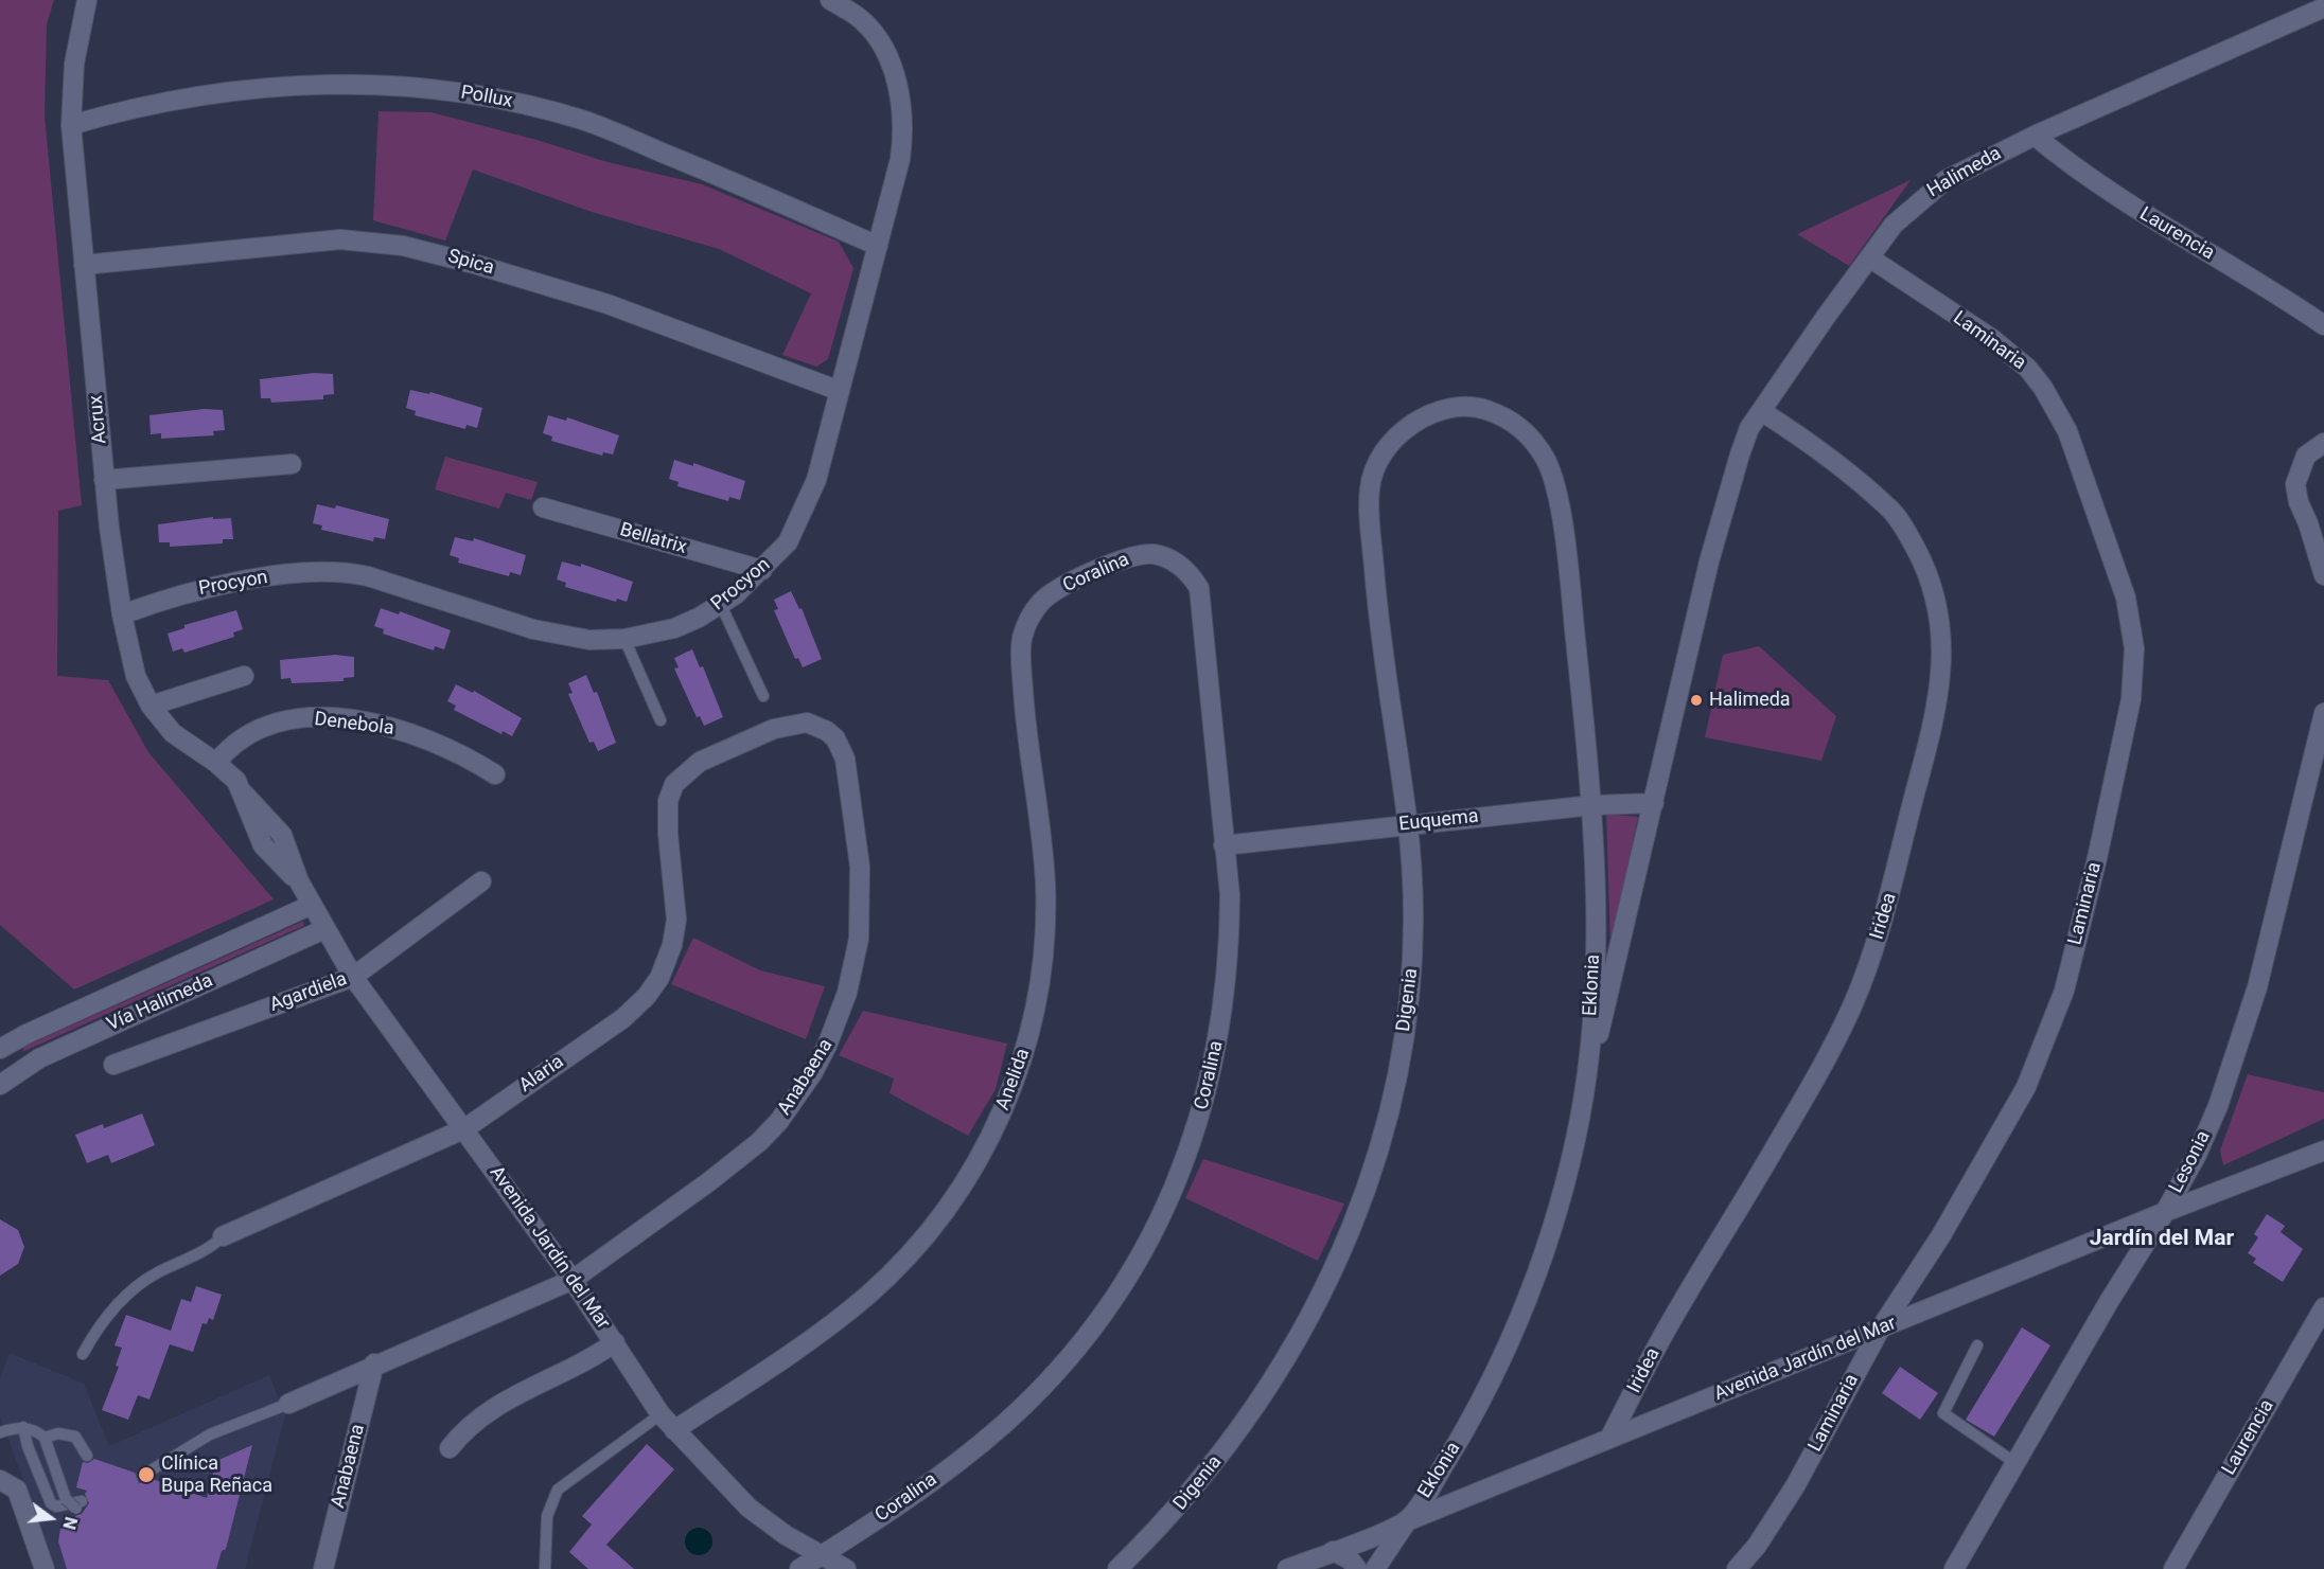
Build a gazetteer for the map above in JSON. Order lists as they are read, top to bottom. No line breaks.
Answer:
{"streets":{"street":["Pollux","Halimeda","Laurencia","Spica","Laminaria","Acrux","Bellatrix","Coralina","Procyon","Denebola","Euquema","Iridea","Eklonia","Agardiela","Digenia","Vía Halimeda","Alaria","Anabaena","Anelida","Lesonia","Avenida Jardín del Mar"]},"crossings":[["Pollux","Acrux"],["Pollux","Procyon"],["Halimeda","Laurencia"],["Halimeda","Laminaria"],["Halimeda","Euquema"],["Halimeda","Iridea"],["Halimeda","Eklonia"],["Spica","Acrux"],["Spica","Procyon"],["Laminaria","Avenida Jardín del Mar"],["Acrux","Procyon"],["Acrux","Denebola"],["Acrux","Avenida Jardín del Mar"],["Bellatrix","Procyon"],["Coralina","Euquema"],["Coralina","Anelida"],["Coralina","Avenida Jardín del Mar"],["Euquema","Eklonia"],["Euquema","Digenia"],["Iridea","Avenida Jardín del Mar"],["Eklonia","Digenia"],["Eklonia","Avenida Jardín del Mar"],["Agardiela","Avenida Jardín del Mar"],["Vía Halimeda","Avenida Jardín del Mar"],["Alaria","Anabaena"],["Alaria","Avenida Jardín del Mar"],["Anabaena","Avenida Jardín del Mar"],["Anelida","Avenida Jardín del Mar"],["Lesonia","Avenida Jardín del Mar"]],"districts":["Jardín del Mar"],"places":["Halimeda","Clínica Bupa Reñaca"],"north":"right"}
